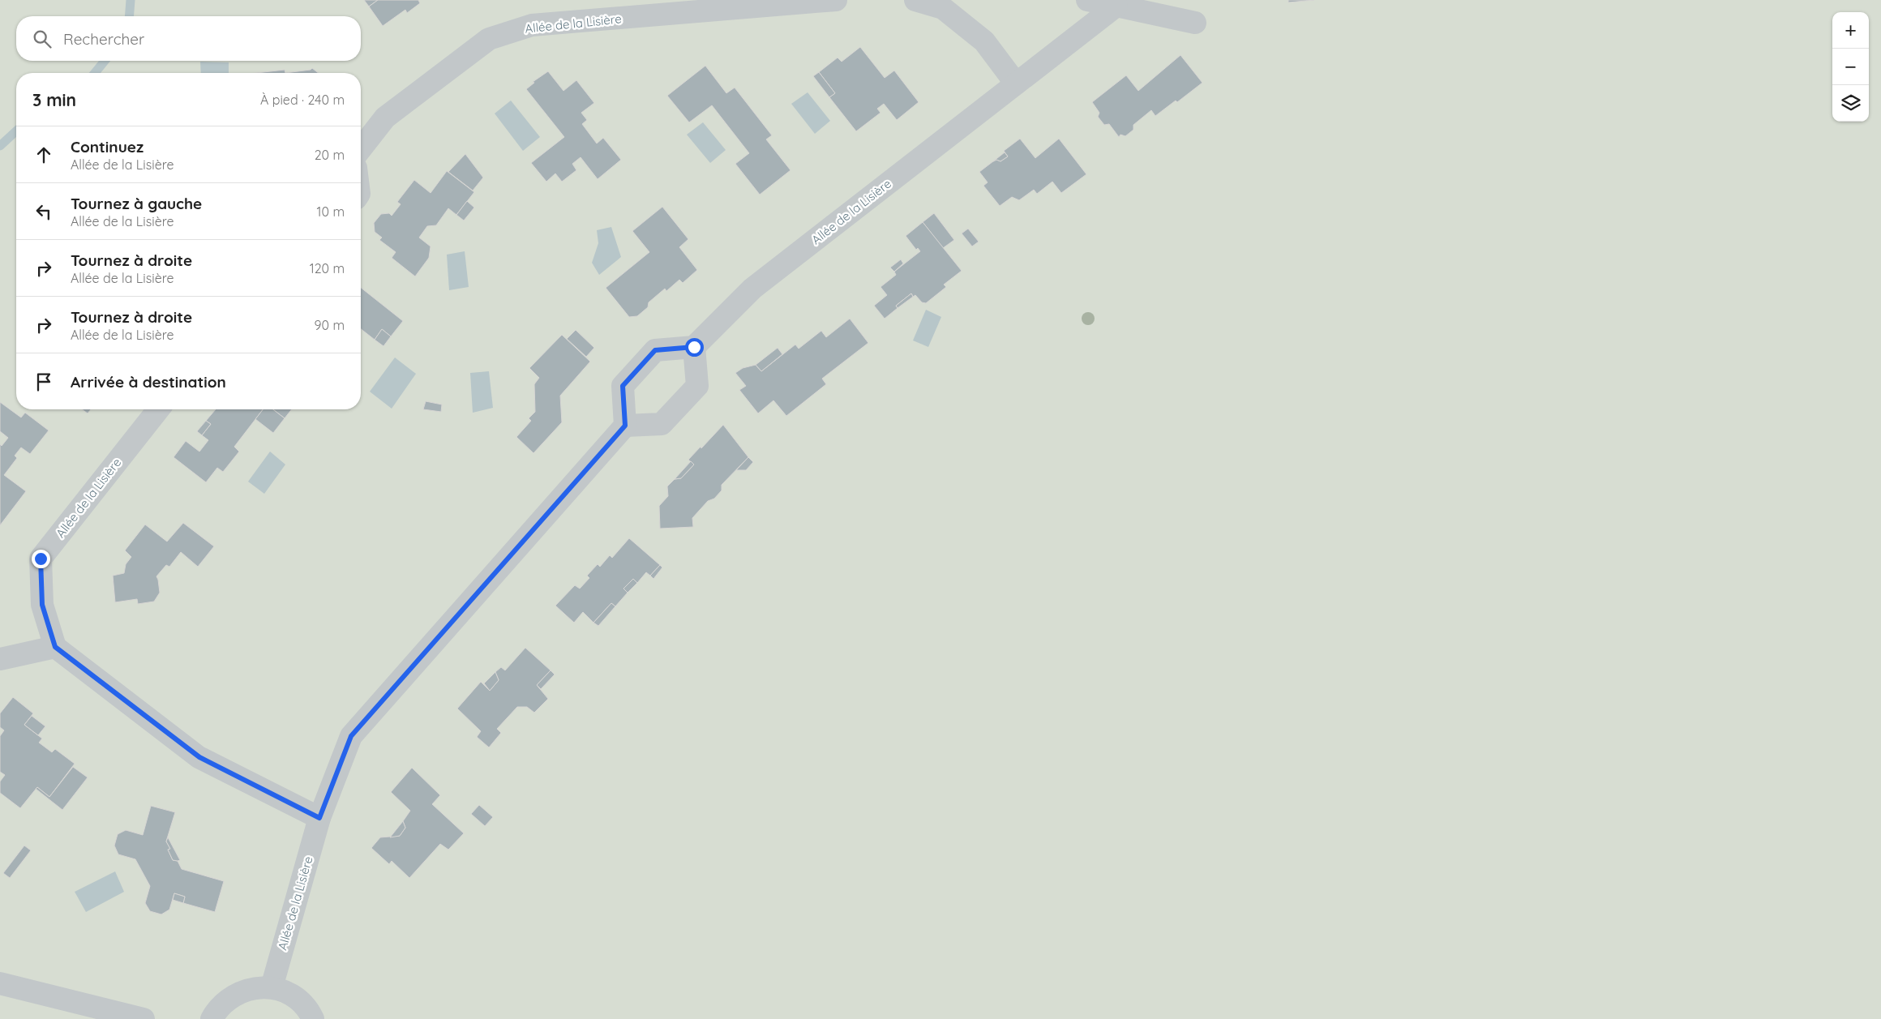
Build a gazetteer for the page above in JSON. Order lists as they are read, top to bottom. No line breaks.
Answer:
{"streets":{"street":["Allée de la Lisière"]},"page":{"map_buttons":["+","−"],"search":"Rechercher","heading":["3 min","À pied · 240 m"],"list":[["Continuez","Allée de la Lisière","20 m"],["Tournez à gauche","Allée de la Lisière","10 m"],["Tournez à droite","Allée de la Lisière","120 m"],["Tournez à droite","Allée de la Lisière","90 m"],"Arrivée à destination"]}}
